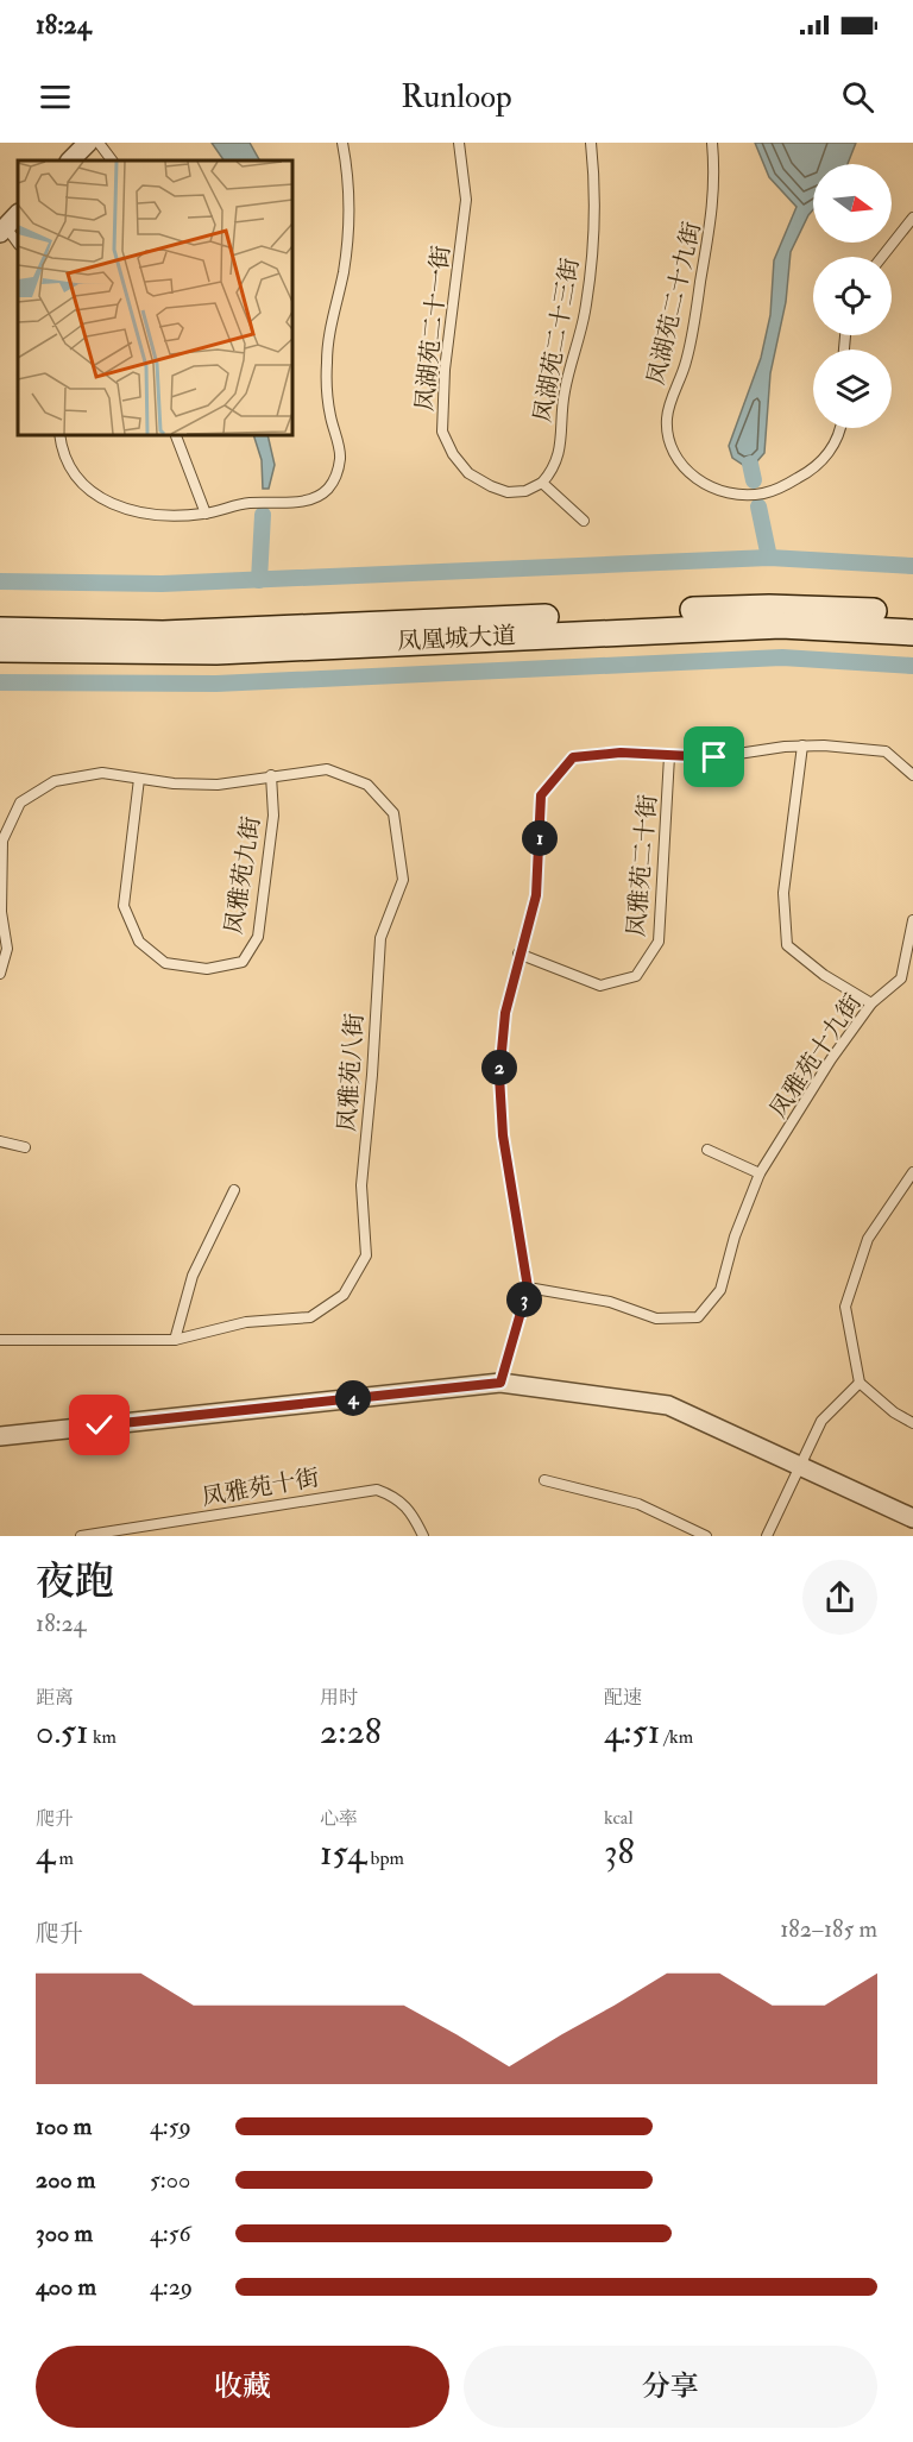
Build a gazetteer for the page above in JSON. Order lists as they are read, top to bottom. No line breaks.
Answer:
{"streets":{"main road":["凤凰城大道"],"lane":["凤湖苑二十九街","凤湖苑二十一街","凤湖苑二十三街","凤雅苑二十街","凤雅苑九街","凤雅苑十九街","凤雅苑八街","凤雅苑十街"]},"crossings":[["凤湖苑二十一街","凤湖苑二十三街"],["凤雅苑九街","凤雅苑八街"]],"north":"right","page":{"status":"18:24","header":"Runloop","pins":["1","2","3","4"],"heading":["夜跑","18:24"],"stats":[["距离","0.51 km"],["用时","2:28"],["配速","4:51 /km"],["爬升","4 m"],["心率","154 bpm"],["kcal","38"]],"chart":["爬升","182–185 m"],"list":[{"name":"100 m","note":"4:59"},{"name":"200 m","note":"5:00"},{"name":"300 m","note":"4:56"},{"name":"400 m","note":"4:29"}],"buttons":["收藏","分享"]}}
